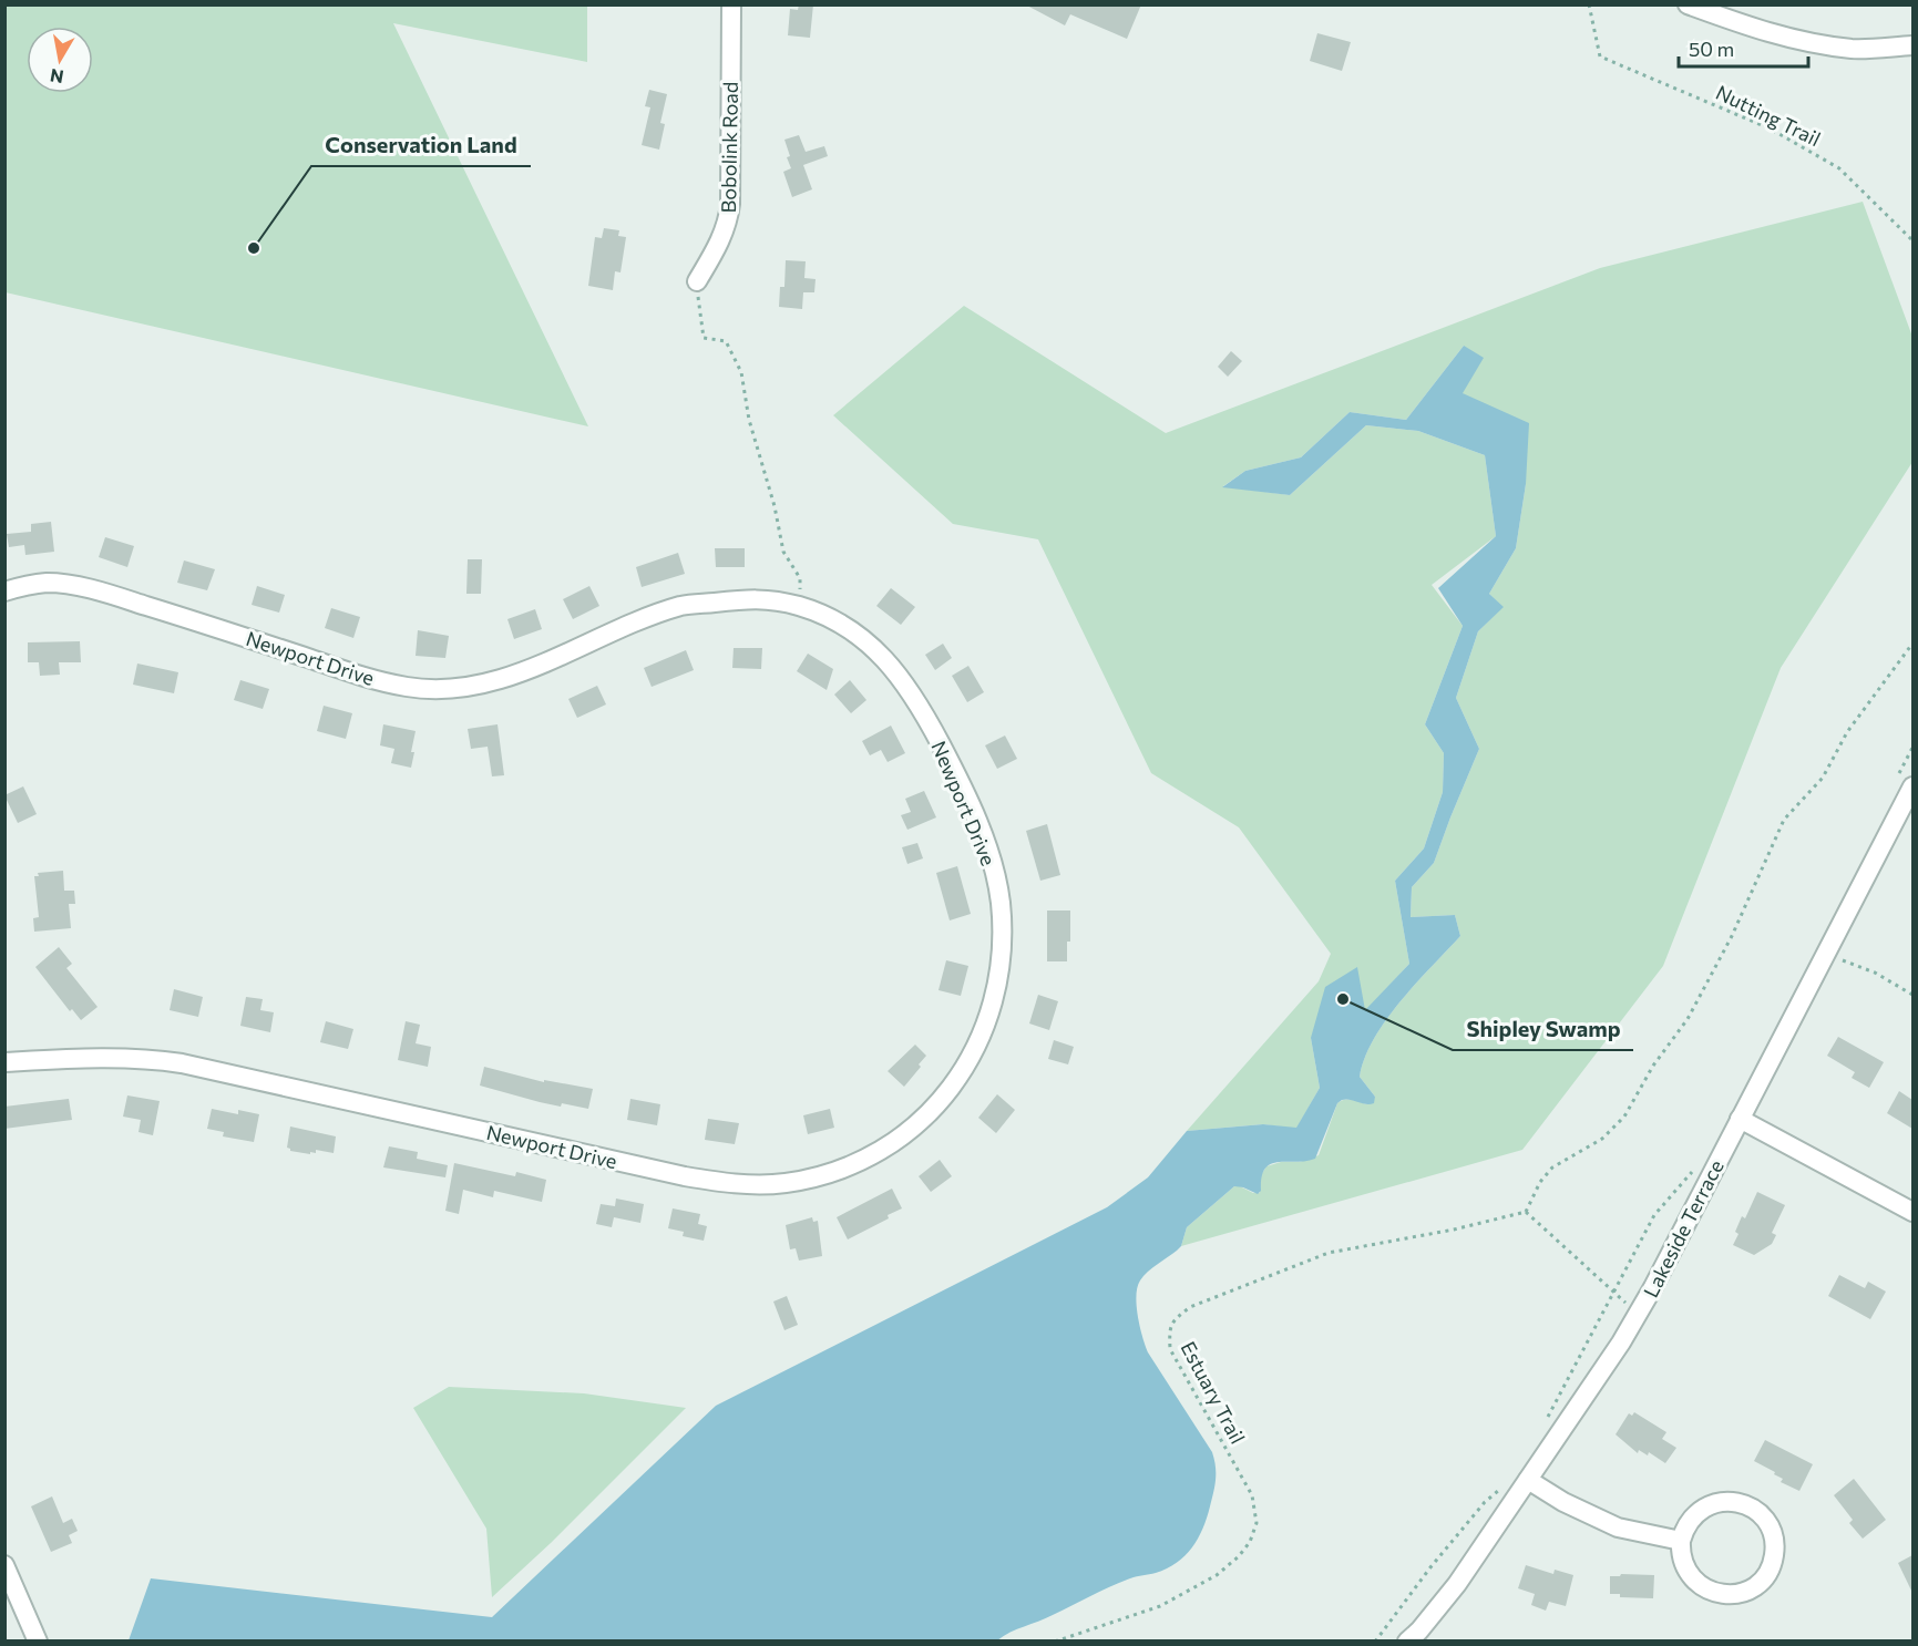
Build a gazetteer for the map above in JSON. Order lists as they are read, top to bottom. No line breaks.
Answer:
{"streets":{"street":["Bobolink Road","Newport Drive","Lakeside Terrace"],"path":["Nutting Trail","Estuary Trail"]},"places":["Conservation Land","Shipley Swamp"],"scale_bar":"50 m","north":"bottom"}
